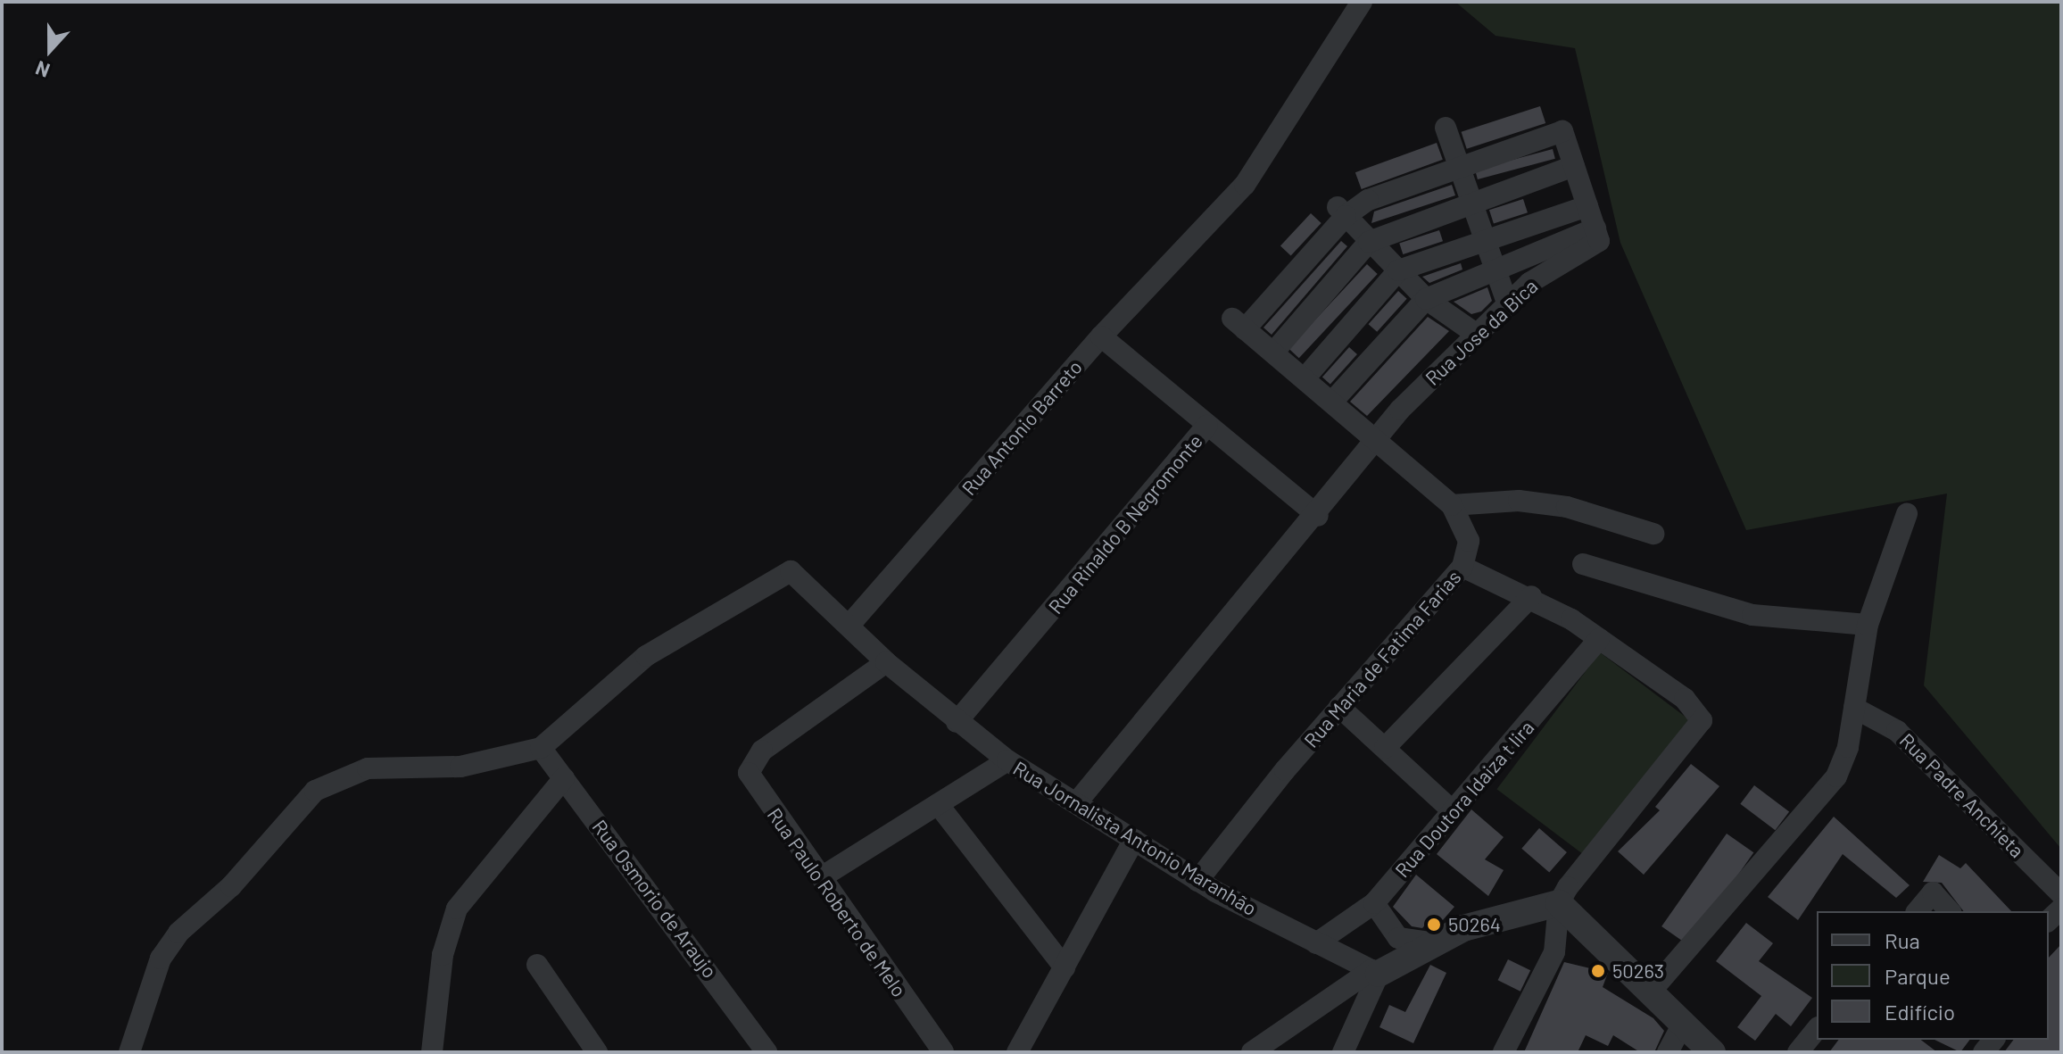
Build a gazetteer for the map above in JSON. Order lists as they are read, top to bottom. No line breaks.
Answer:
{"streets":{"street":["Rua Jose da Bica","Rua Antonio Barreto","Rua Rinaldo B Negromonte","Rua Maria de Fatima Farias","Rua Padre Anchieta","Rua Doutora Idaiza t lira","Rua Jornalista Antonio Maranhão","Rua Osmorio de Araujo","Rua Paulo Roberto de Melo"]},"crossings":[["Rua Jose da Bica","Rua Rinaldo B Negromonte"],["Rua Jose da Bica","Rua Maria de Fatima Farias"],["Rua Antonio Barreto","Rua Jornalista Antonio Maranhão"],["Rua Rinaldo B Negromonte","Rua Jornalista Antonio Maranhão"],["Rua Maria de Fatima Farias","Rua Jornalista Antonio Maranhão"],["Rua Doutora Idaiza t lira","Rua Jornalista Antonio Maranhão"],["Rua Jornalista Antonio Maranhão","Rua Osmorio de Araujo"],["Rua Jornalista Antonio Maranhão","Rua Paulo Roberto de Melo"]],"places":["50264","50263"],"legend":["Rua","Parque","Edifício"],"north":"bottom"}
